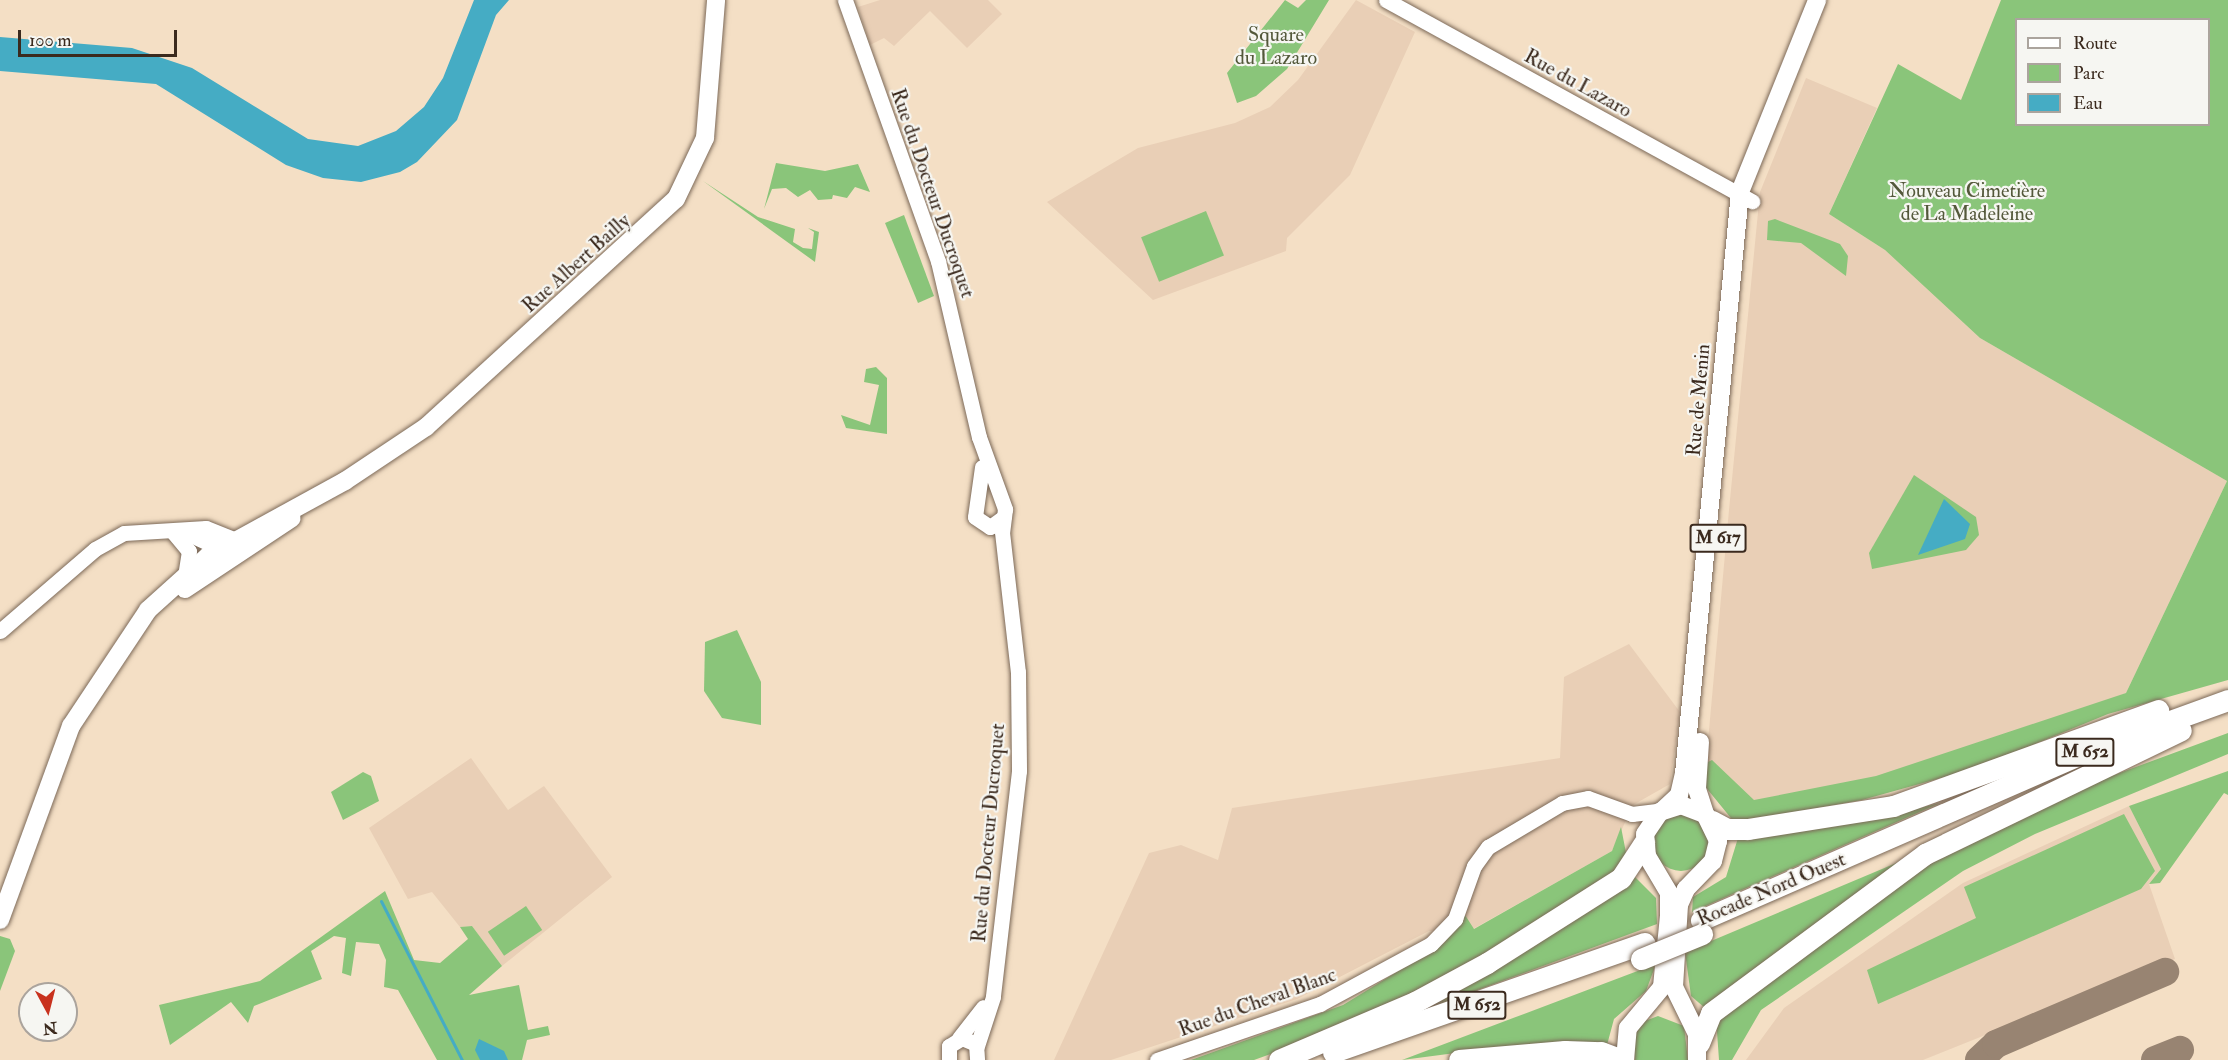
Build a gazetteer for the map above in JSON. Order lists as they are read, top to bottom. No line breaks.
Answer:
{"streets":{"highway":["M 652","Rocade Nord Ouest"],"main road":["Rue Albert Bailly","Rue de Menin","M 617"],"street":["Rue du Lazaro","Rue du Docteur Ducroquet","Rue du Cheval Blanc"]},"crossings":[["Rue du Lazaro","Rue de Menin"],["Rue de Menin","Rue du Cheval Blanc"]],"parks":["Square du Lazaro","Nouveau Cimetière de La Madeleine"],"legend":["Route","Parc","Eau"],"scale_bar":"100 m","north":"bottom"}
